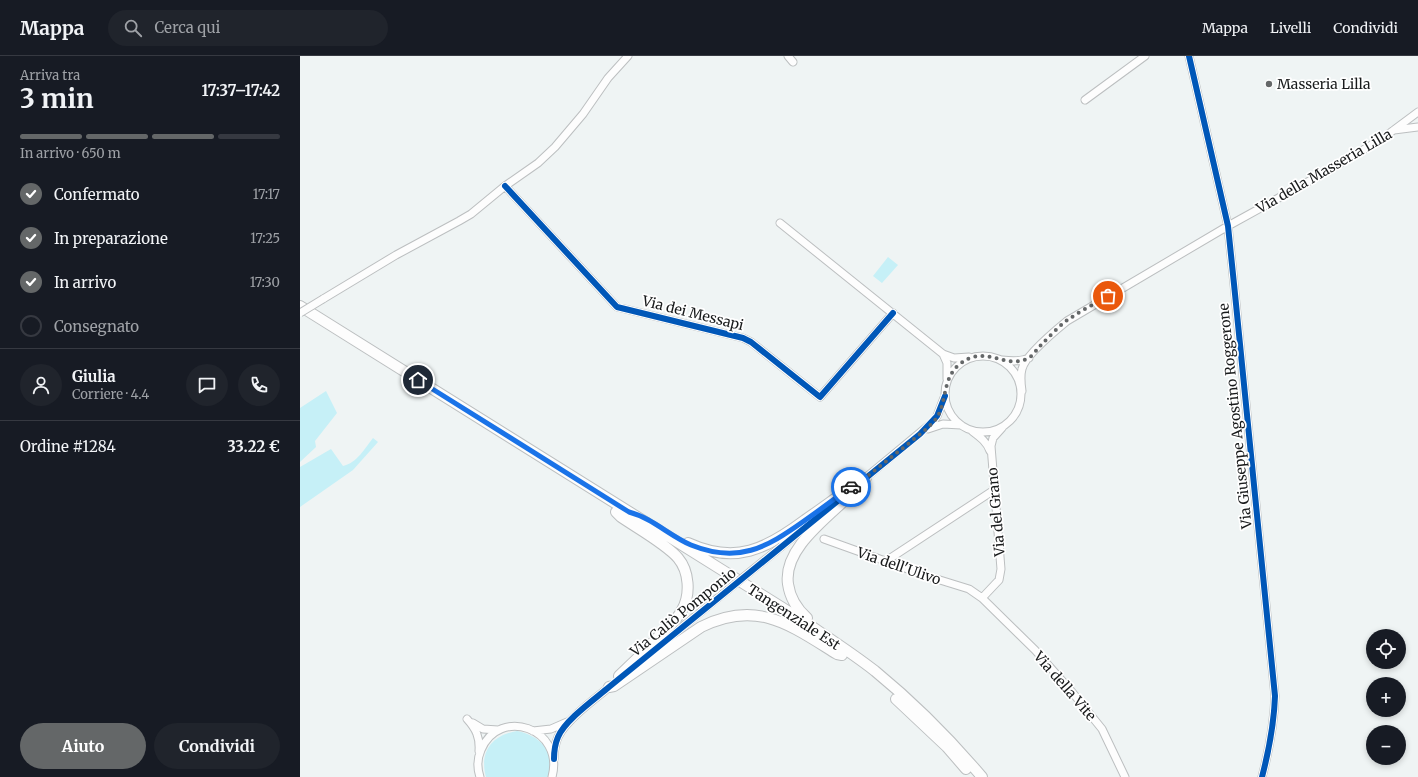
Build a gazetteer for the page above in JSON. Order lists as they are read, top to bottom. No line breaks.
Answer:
{"streets":{"highway":["Tangenziale Est"],"street":["Via della Masseria Lilla","Via dei Messapi","Via Giuseppe Agostino Roggerone","Via del Grano","Via dell'Ulivo","Via Caliò Pomponio","Via della Vite"]},"crossings":[["Via della Masseria Lilla","Via Giuseppe Agostino Roggerone"],["Via del Grano","Via della Vite"],["Via dell'Ulivo","Via della Vite"]],"places":["Masseria Lilla"],"page":{"header":"Mappa","search":"Cerca qui","nav":["Mappa","Livelli","Condividi"],"heading":["3 min","Arriva tra","17:37–17:42"],"panel":["Giulia","Corriere · 4.4","Ordine #1284","33.22 €"],"bar":"In arrivo · 650 m","list":[["Confermato","17:17"],["In preparazione","17:25"],["In arrivo","17:30"],"Consegnato"],"map_buttons":["+","−"],"buttons":["Aiuto","Condividi"]}}
